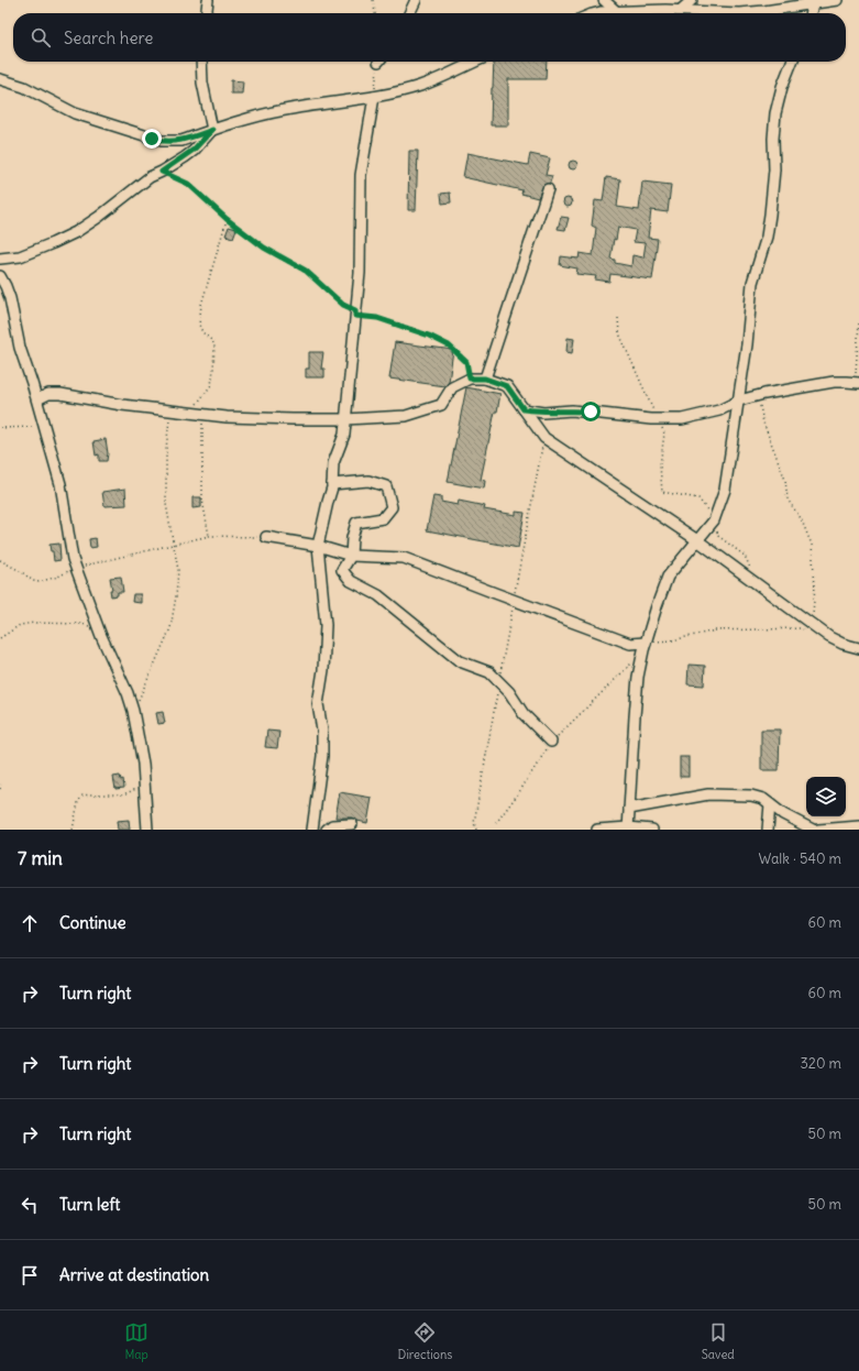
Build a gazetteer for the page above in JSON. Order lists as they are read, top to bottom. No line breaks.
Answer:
{"page":{"search":"Search here","heading":["7 min","Walk · 540 m"],"list":[["Continue","60 m"],["Turn right","60 m"],["Turn right","320 m"],["Turn right","50 m"],["Turn left","50 m"],"Arrive at destination"],"nav":["Map","Directions","Saved"]}}
